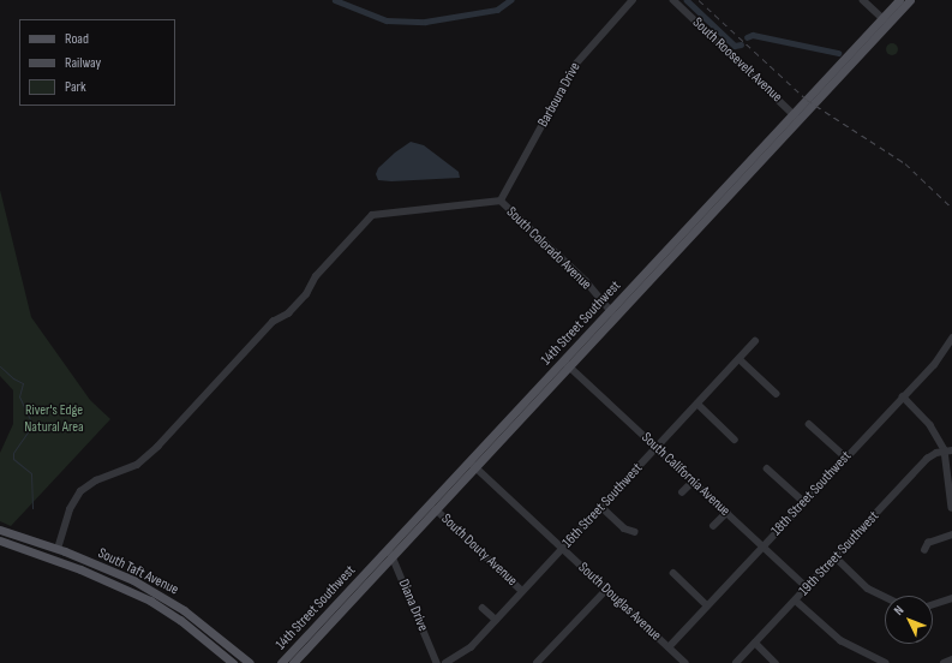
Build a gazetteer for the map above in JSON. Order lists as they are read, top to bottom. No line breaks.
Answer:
{"streets":{"main road":["14th Street Southwest","South Taft Avenue"],"street":["South Roosevelt Avenue","Barboura Drive","South Colorado Avenue","South California Avenue","18th Street Southwest","16th Street Southwest","South Douty Avenue","19th Street Southwest","South Douglas Avenue","Diana Drive"]},"crossings":[["South Roosevelt Avenue","14th Street Southwest"],["Barboura Drive","South Colorado Avenue"],["South Colorado Avenue","14th Street Southwest"],["14th Street Southwest","South California Avenue"],["14th Street Southwest","South Douty Avenue"],["14th Street Southwest","South Douglas Avenue"],["14th Street Southwest","Diana Drive"],["South California Avenue","18th Street Southwest"],["South California Avenue","16th Street Southwest"],["South California Avenue","19th Street Southwest"],["18th Street Southwest","South Douglas Avenue"],["16th Street Southwest","South Douty Avenue"],["16th Street Southwest","South Douglas Avenue"]],"parks":["River's Edge Natural Area"],"legend":["Road","Railway","Park"],"north":"top left"}
